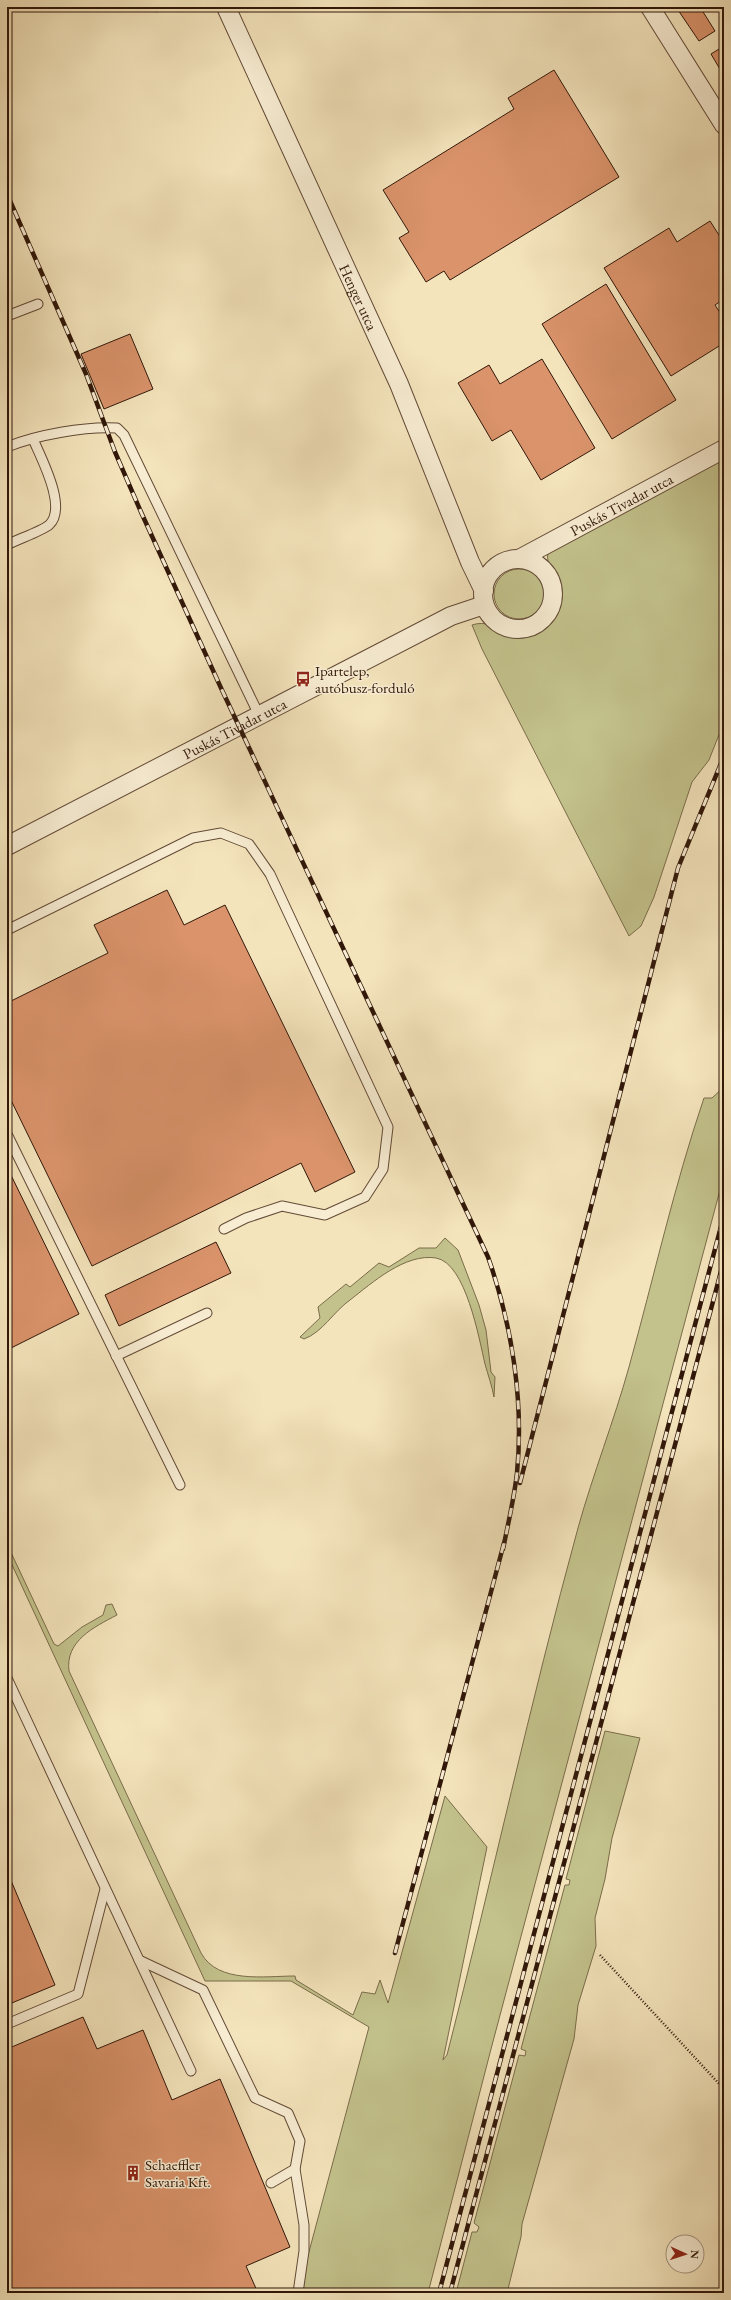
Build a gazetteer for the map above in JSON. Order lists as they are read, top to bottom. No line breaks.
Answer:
{"streets":{"street":["Henger utca","Puskás Tivadar utca"]},"crossings":[["Henger utca","Puskás Tivadar utca"]],"places":{"bus stop":["Ipartelep, autóbusz-forduló"],"building":["Schaeffler Savaria Kft."]},"north":"right"}
